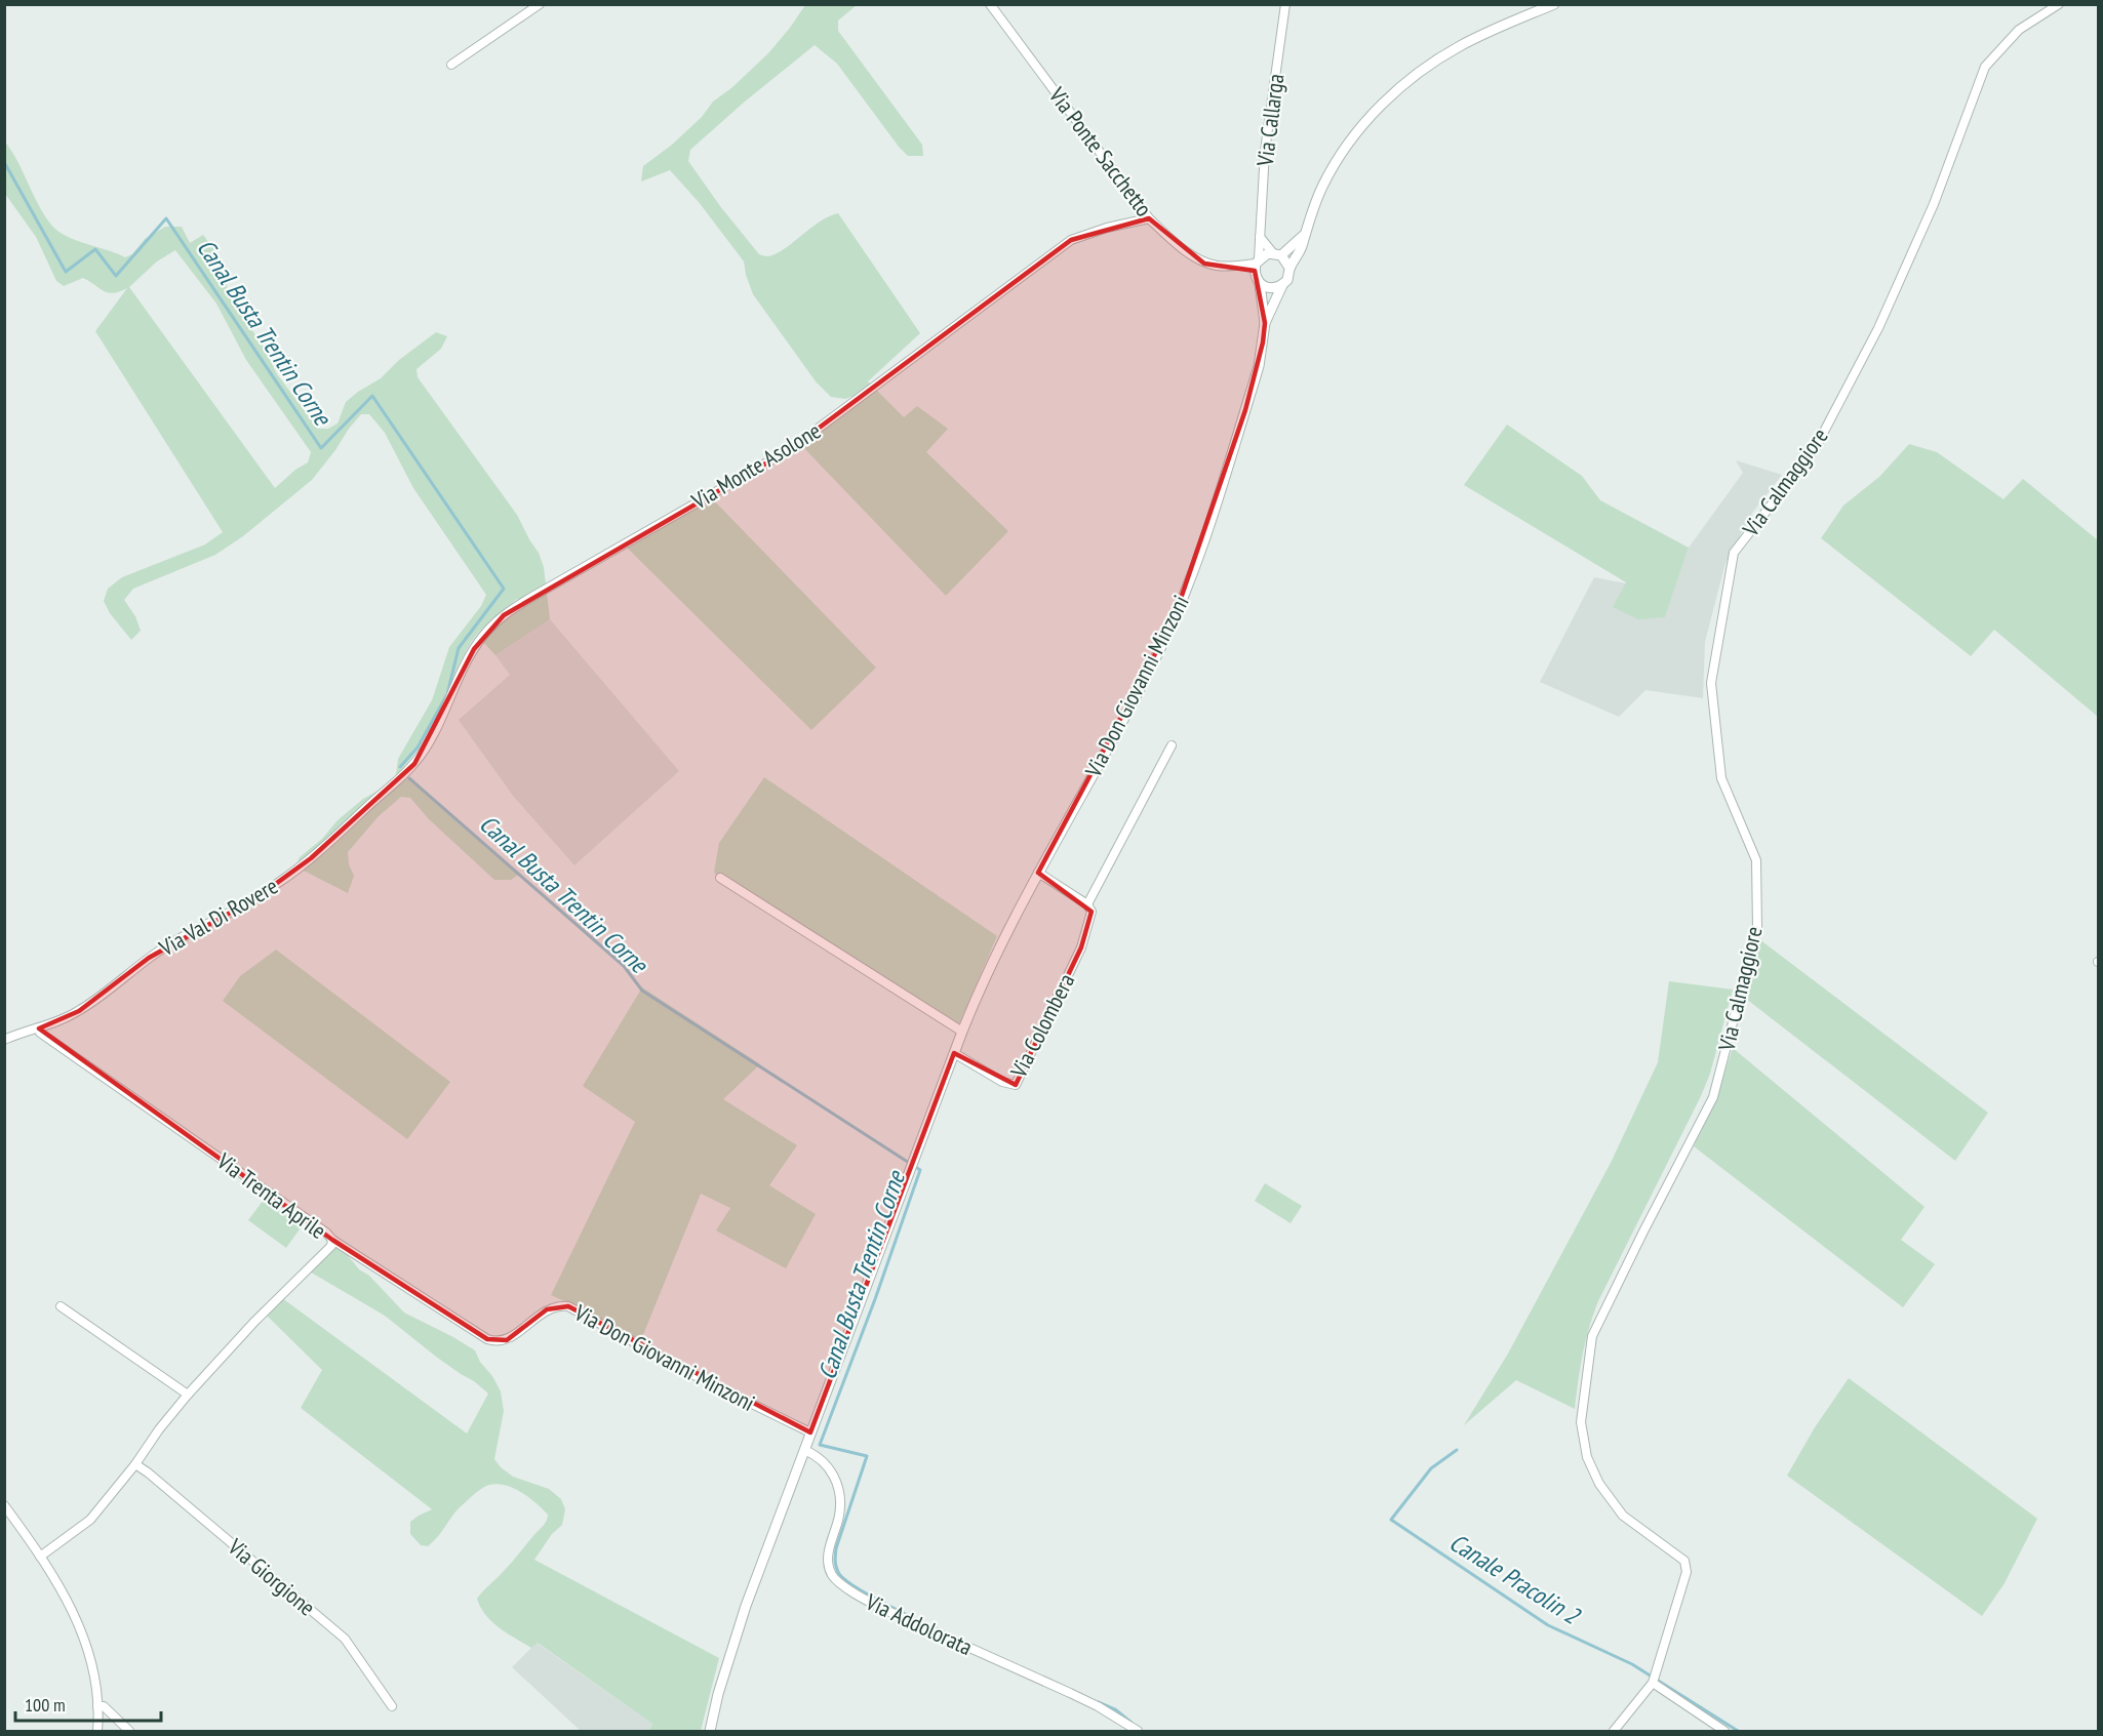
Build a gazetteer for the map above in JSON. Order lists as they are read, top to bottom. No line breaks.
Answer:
{"streets":{"street":["Via Callarga","Via Ponte Sacchetto","Via Monte Asolone","Via Calmaggiore","Via Don Giovanni Minzoni","Via Val Di Rovere","Via Colombera","Via Trenta Aprile","Via Giorgione","Via Addolorata"]},"crossings":[["Via Callarga","Via Ponte Sacchetto"],["Via Ponte Sacchetto","Via Monte Asolone"],["Via Monte Asolone","Via Val Di Rovere"],["Via Don Giovanni Minzoni","Via Colombera"],["Via Don Giovanni Minzoni","Via Trenta Aprile"],["Via Don Giovanni Minzoni","Via Addolorata"],["Via Val Di Rovere","Via Trenta Aprile"],["Via Trenta Aprile","Via Giorgione"]],"water":["Canal Busta Trentin Corne","Canale Pracolin 2"],"scale_bar":"100 m"}
